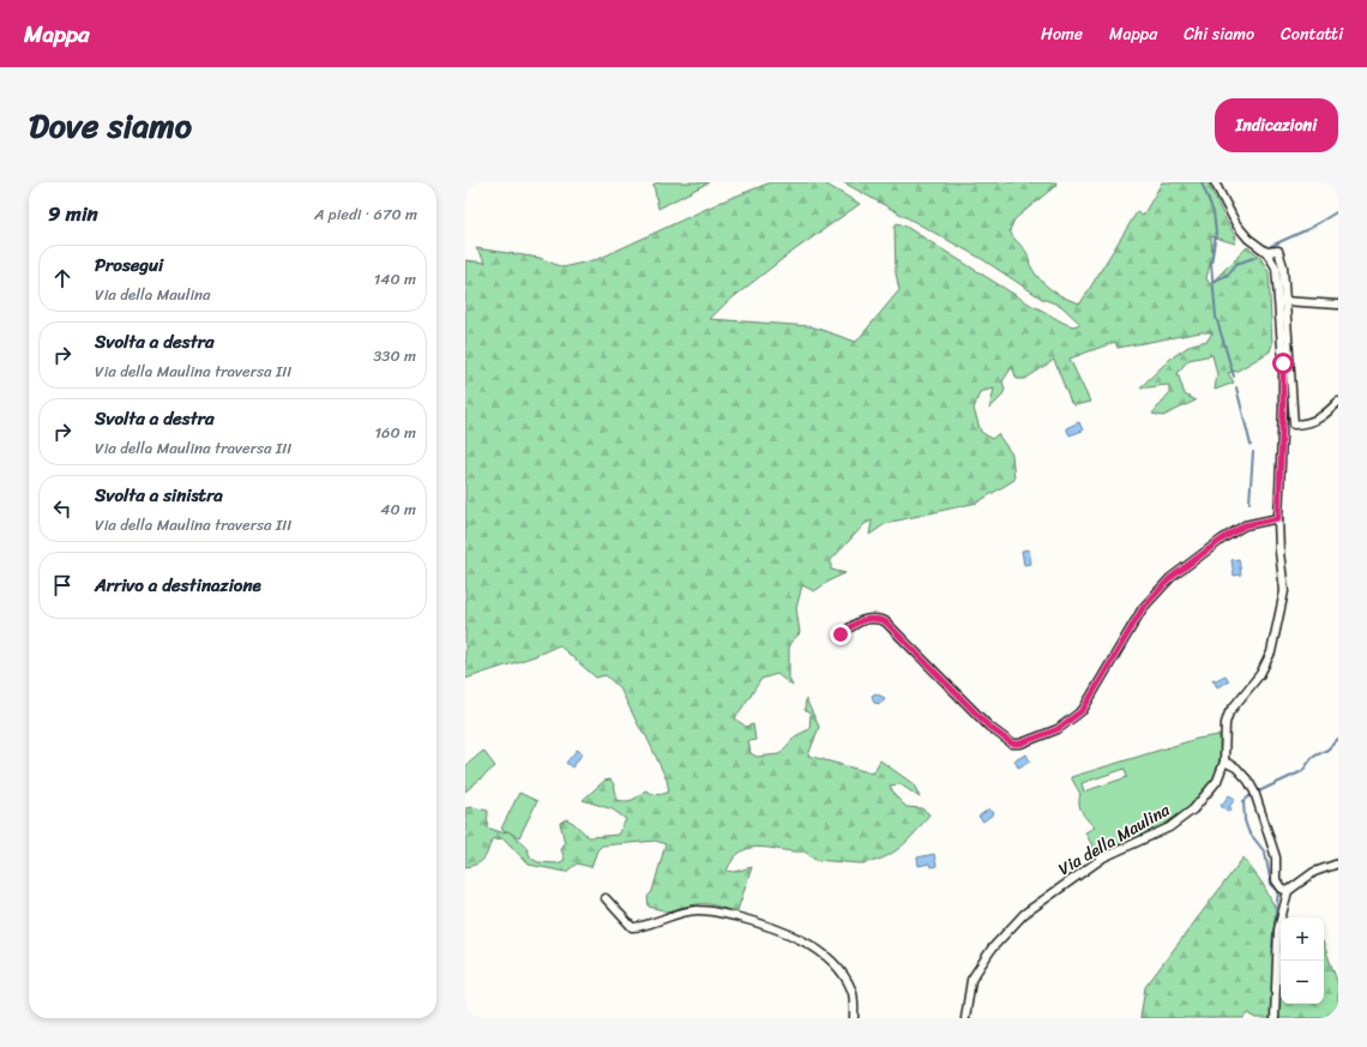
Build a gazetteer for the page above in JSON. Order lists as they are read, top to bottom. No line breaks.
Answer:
{"streets":{"street":["Via della Maulina"]},"page":{"header":"Mappa","nav":["Home","Mappa","Chi siamo","Contatti"],"title":"Dove siamo","buttons":"Indicazioni","heading":["9 min","A piedi · 670 m"],"list":[["Prosegui","Via della Maulina","140 m"],["Svolta a destra","Via della Maulina traversa III","330 m"],["Svolta a destra","Via della Maulina traversa III","160 m"],["Svolta a sinistra","Via della Maulina traversa III","40 m"],"Arrivo a destinazione"],"map_buttons":["+","−"]}}
